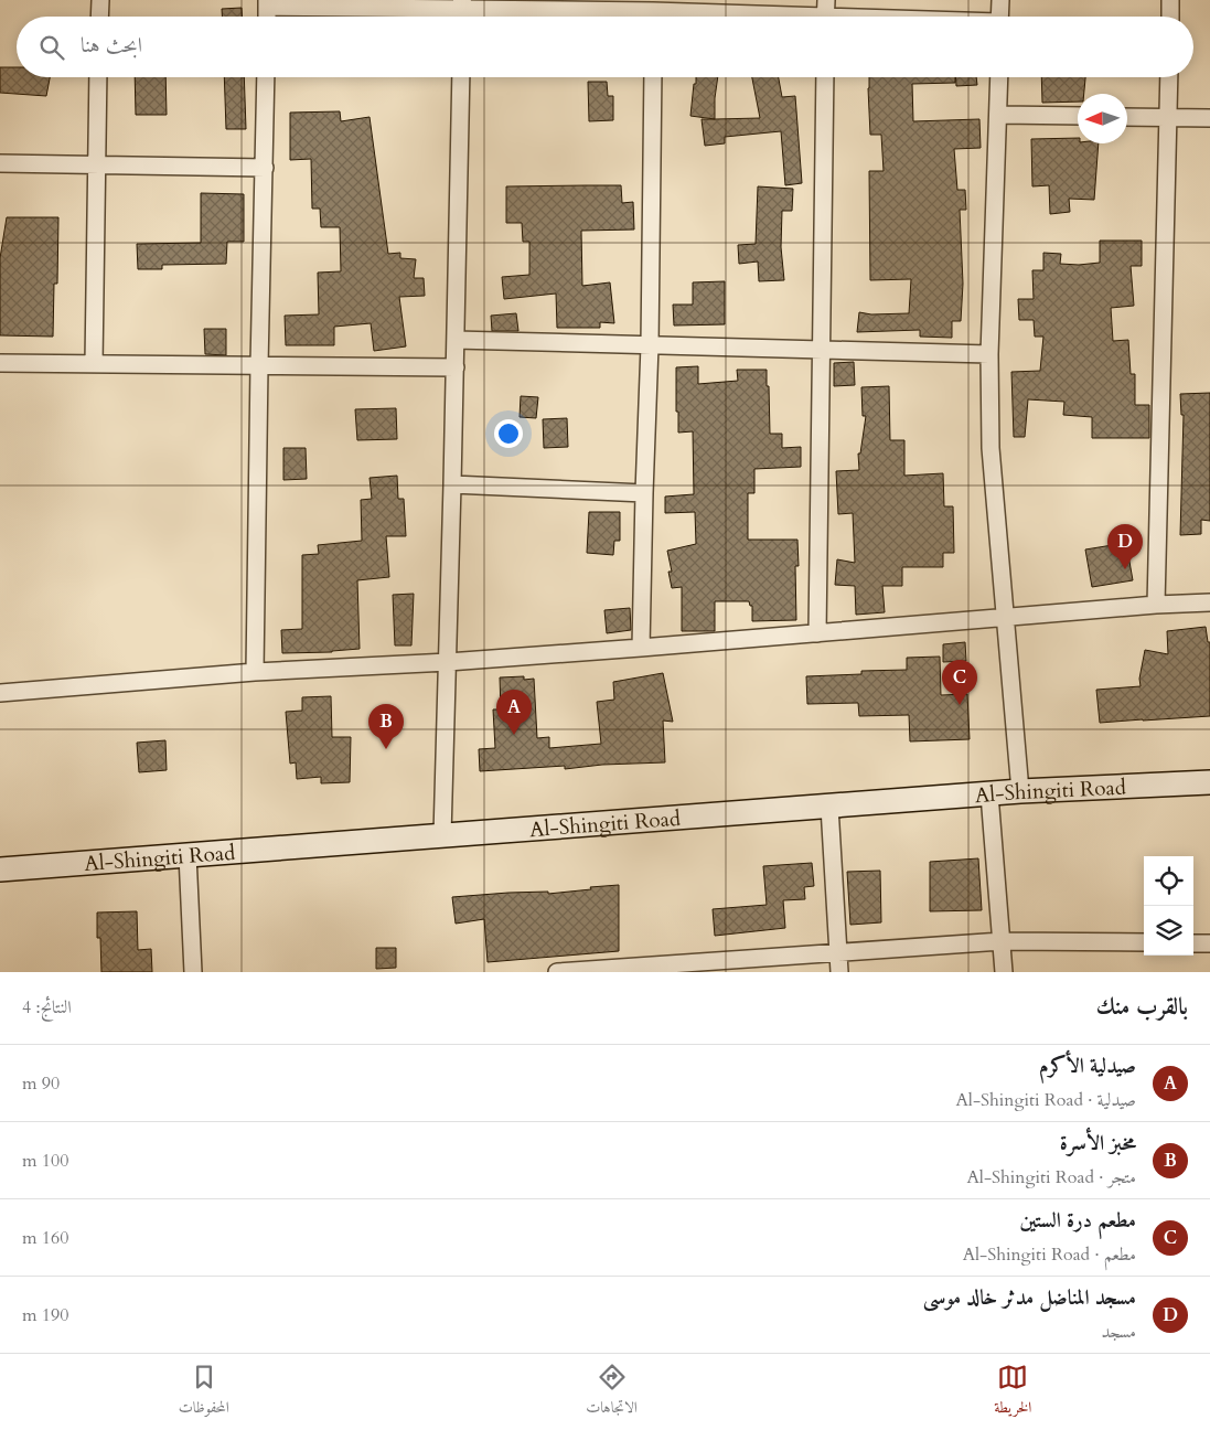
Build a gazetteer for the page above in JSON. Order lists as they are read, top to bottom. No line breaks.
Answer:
{"streets":{"street":["Al-Shingiti Road"]},"north":"left","page":{"search":"ابحث هنا","pins":["D","C","A","B"],"heading":["بالقرب منك","النتائج: 4"],"list":[{"mark":"A","name":"صيدلية الأكرم","note":"صيدلية · Al-Shingiti Road","value":"90 m"},{"mark":"B","name":"مخبز الأسرة","note":"متجر · Al-Shingiti Road","value":"100 m"},{"mark":"C","name":"مطعم درة الستين","note":"مطعم · Al-Shingiti Road","value":"160 m"},{"mark":"D","name":"مسجد المناضل مدثر خالد موسى","note":"مسجد","value":"190 m"}],"nav":["الخريطة","الاتجاهات","المحفوظات"]}}
